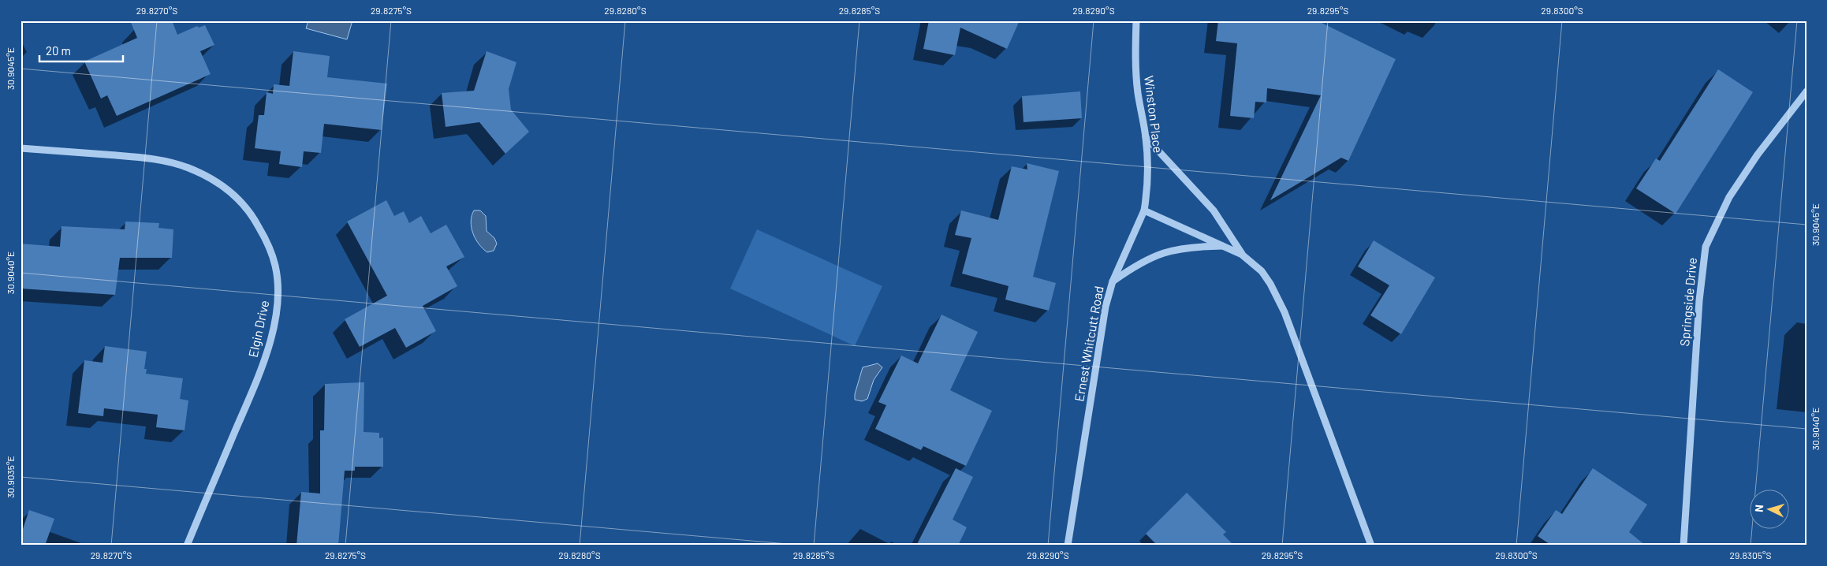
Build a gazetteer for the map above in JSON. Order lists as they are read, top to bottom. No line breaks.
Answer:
{"streets":{"street":["Winston Place","Springside Drive","Elgin Drive","Ernest Whitcutt Road"]},"crossings":[["Winston Place","Ernest Whitcutt Road"]],"scale_bar":"20 m","north":"left","coordinates":["29.8270°S","29.8275°S","29.8280°S","29.8285°S","29.8290°S","29.8295°S","29.8300°S","30.9045°E","30.9040°E","30.9035°E","29.8305°S"]}
